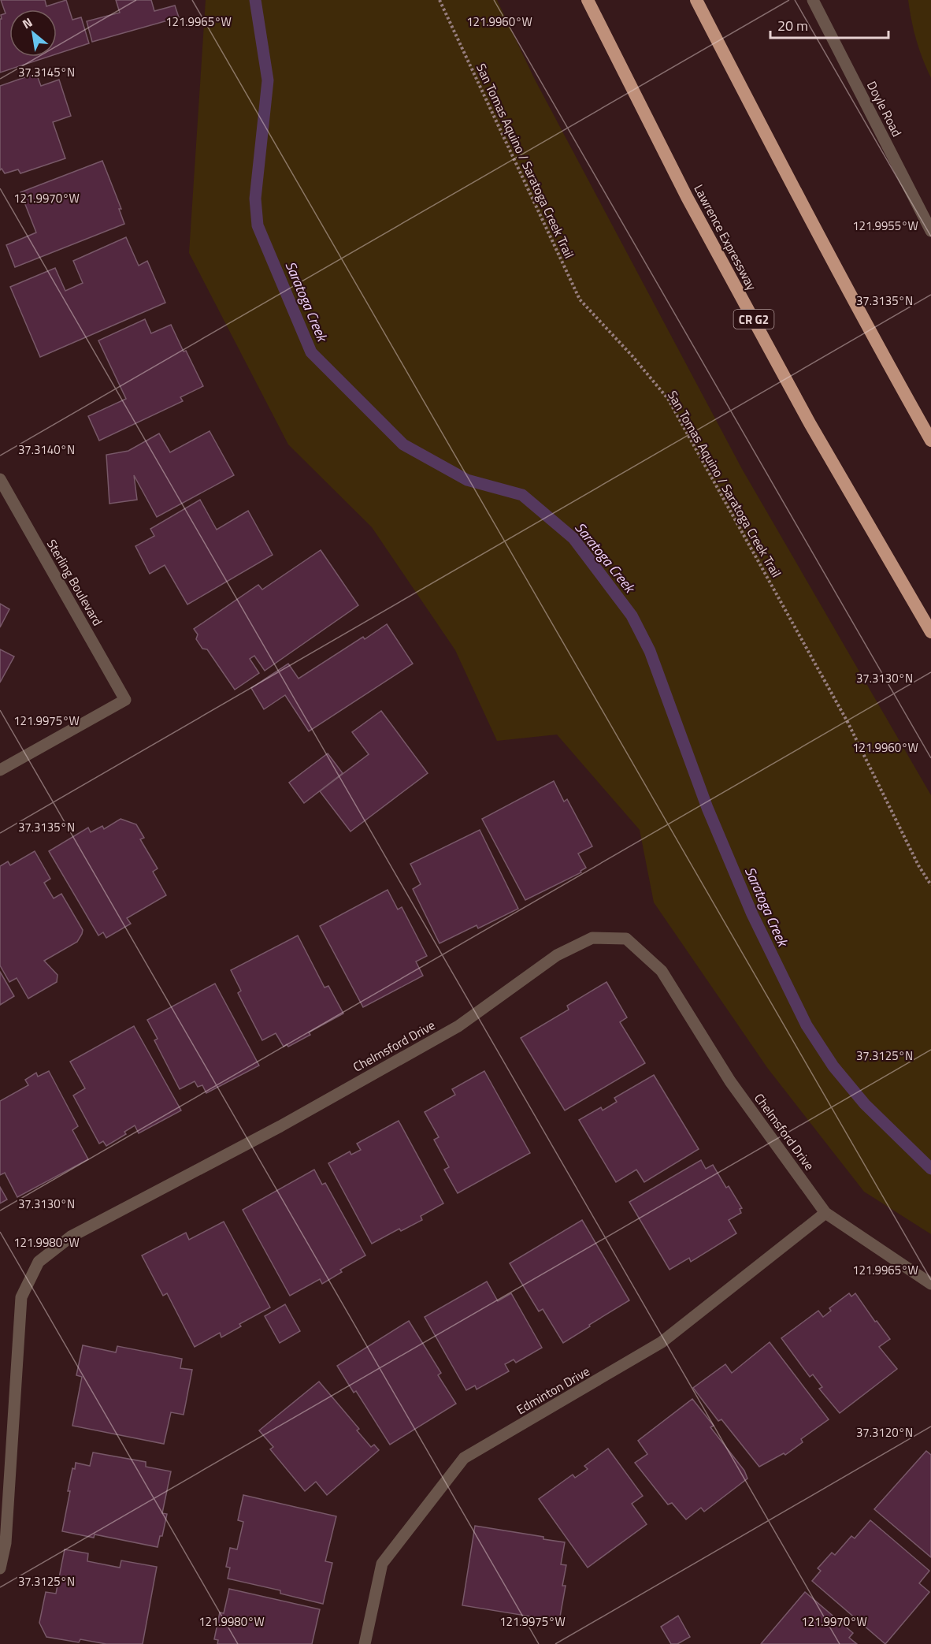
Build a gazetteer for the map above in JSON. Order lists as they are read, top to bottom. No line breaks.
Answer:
{"streets":{"highway":["Lawrence Expressway","CR G2"],"street":["Doyle Road","Sterling Boulevard","Chelmsford Drive","Edminton Drive"],"path":["San Tomas Aquino / Saratoga Creek Trail"]},"crossings":[["Chelmsford Drive","Edminton Drive"]],"water":["Saratoga Creek"],"scale_bar":"20 m","north":"top left","coordinates":["121.9965°W","121.9960°W","37.3145°N","121.9970°W","121.9955°W","37.3135°N","37.3140°N","37.3130°N","121.9975°W","37.3125°N","121.9980°W","37.3120°N"]}
